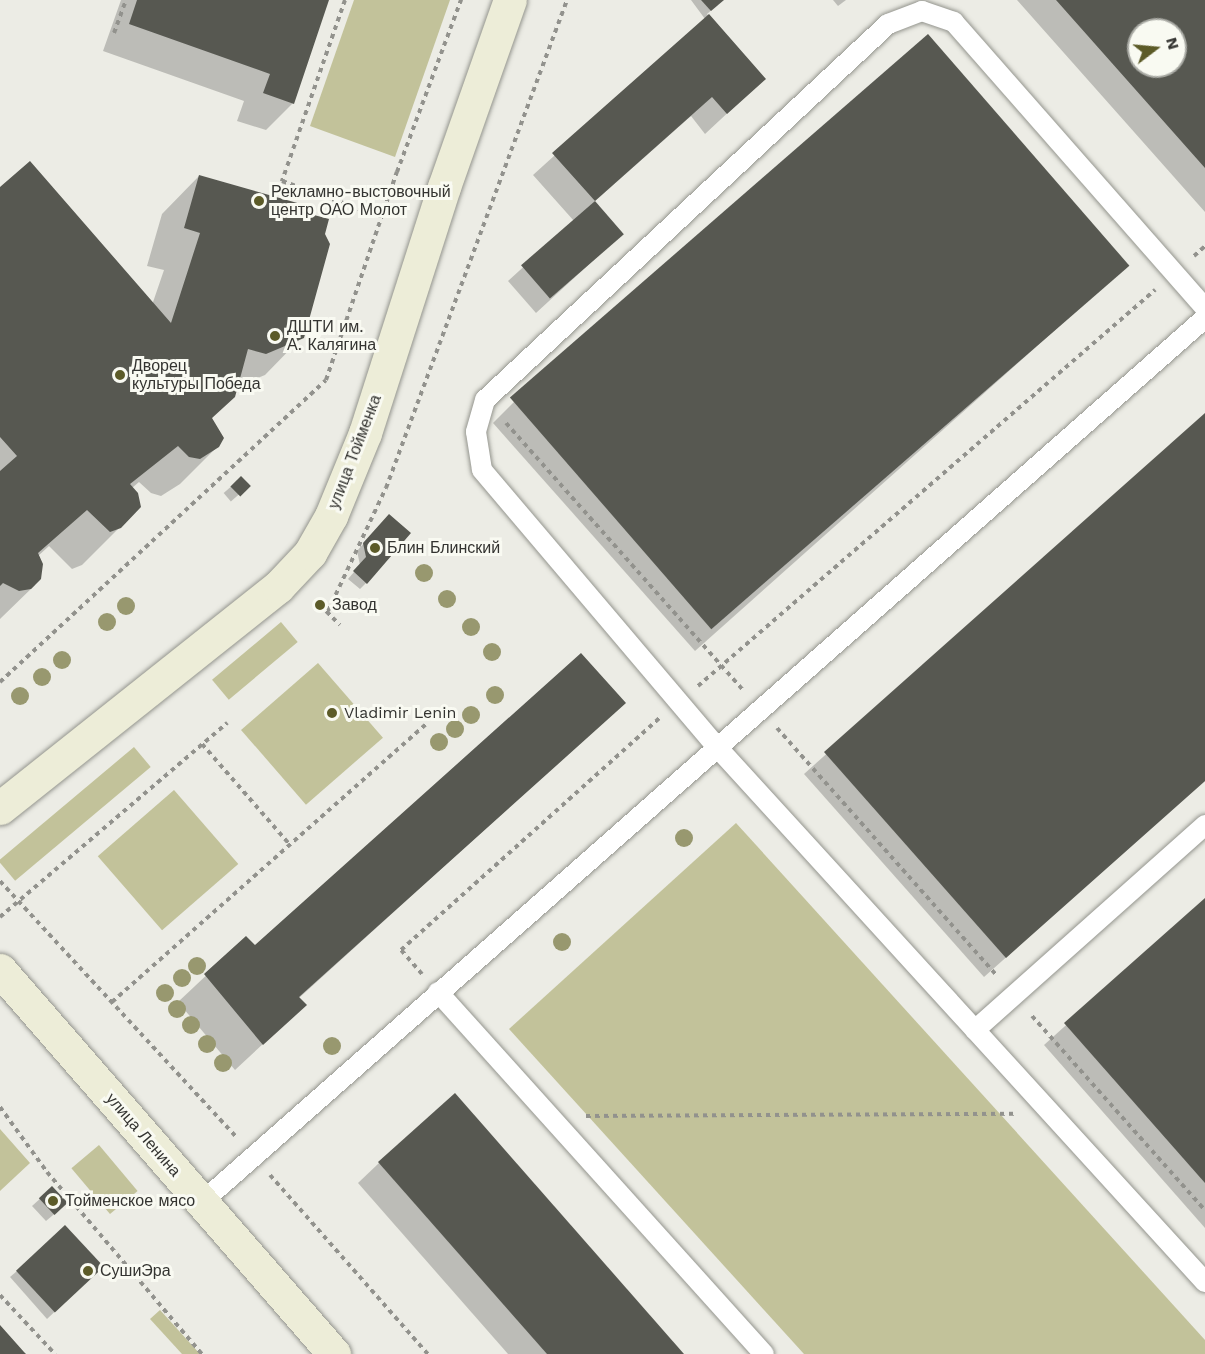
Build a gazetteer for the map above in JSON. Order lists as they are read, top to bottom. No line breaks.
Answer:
{"streets":{"street":["улица Тойменка","улица Ленина"]},"places":["Рекламно-выстовочный центр ОАО Молот","ДШТИ им. А. Калягина","Дворец культуры Победа","Блин Блинский","Завод","Vladimir Lenin","Тойменское мясо","СушиЭра"],"north":"right"}
